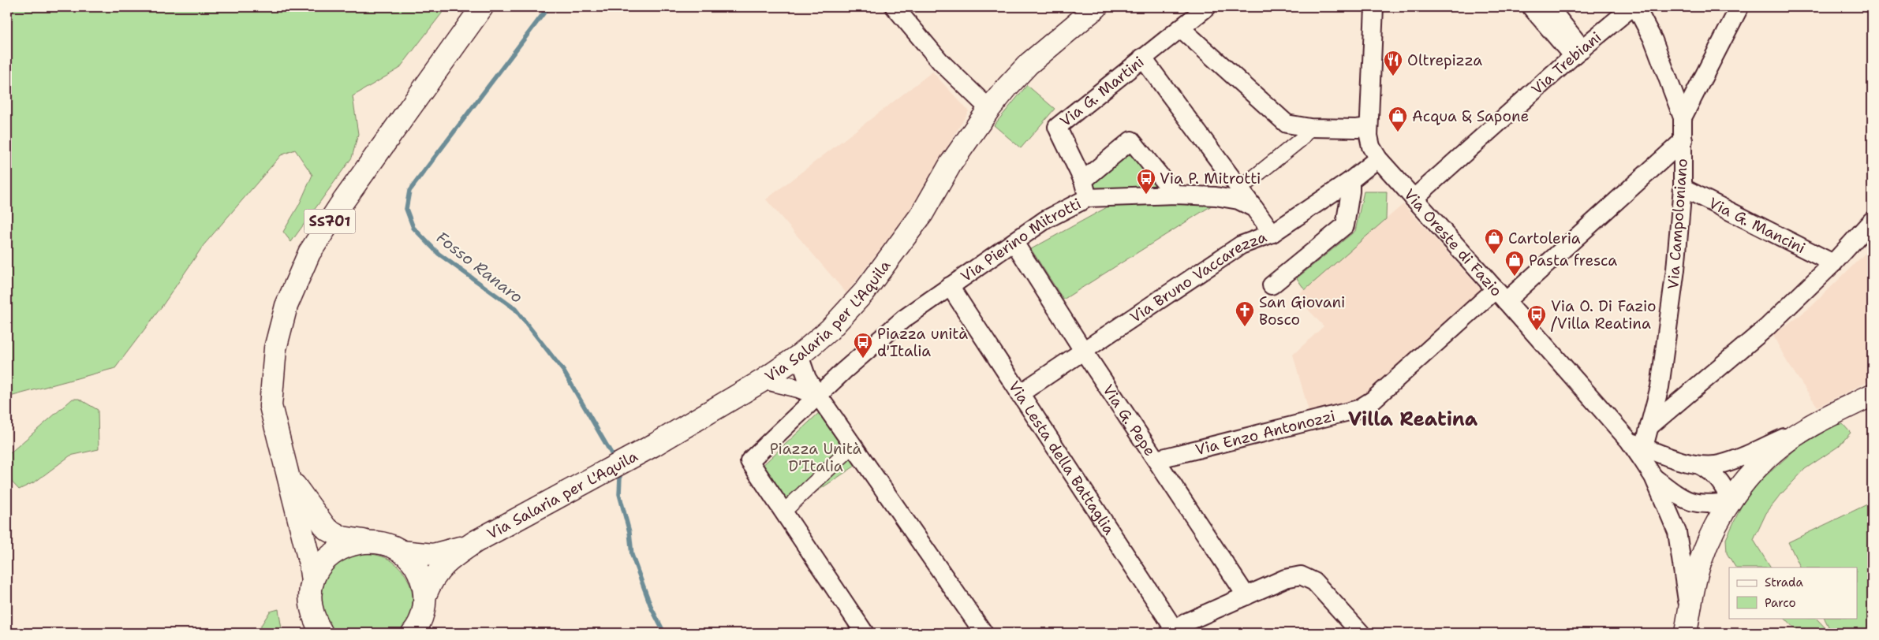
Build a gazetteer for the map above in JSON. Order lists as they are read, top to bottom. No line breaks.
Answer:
{"streets":{"main road":["SS701","Via Salaria per L'Aquila"],"street":["Via Trebiani","Via G. Martini","Via Campoloniano","Via G. Mancini","Via Pierino Mitrotti","Via Oreste di Fazio","Via Bruno Vaccarezza","Via G. Pepe","Via Enzo Antonozzi","Via Lesta della Battaglia"]},"crossings":[["Via Trebiani","Via Oreste di Fazio"],["Via G. Martini","Via Pierino Mitrotti"],["Via Campoloniano","Via G. Mancini"],["Via Campoloniano","Via Oreste di Fazio"],["Via Campoloniano","Via Enzo Antonozzi"],["Via Pierino Mitrotti","Via Bruno Vaccarezza"],["Via Pierino Mitrotti","Via G. Pepe"],["Via Pierino Mitrotti","Via Lesta della Battaglia"],["Via Oreste di Fazio","Via Bruno Vaccarezza"],["Via Oreste di Fazio","Via Enzo Antonozzi"],["Via Bruno Vaccarezza","Via G. Pepe"],["Via Bruno Vaccarezza","Via Lesta della Battaglia"],["Via G. Pepe","Via Enzo Antonozzi"]],"districts":["Villa Reatina"],"water":["Fosso Ranaro"],"parks":["Piazza Unità D'Italia"],"places":{"restaurant":["Oltrepizza"],"shop":["Acqua & Sapone","Cartoleria","Pasta fresca"],"bus stop":["Via P. Mitrotti","Via O. Di Fazio /Villa Reatina","Piazza unità d'Italia"],"church":["San Giovani Bosco"]},"legend":["Strada","Parco"]}
